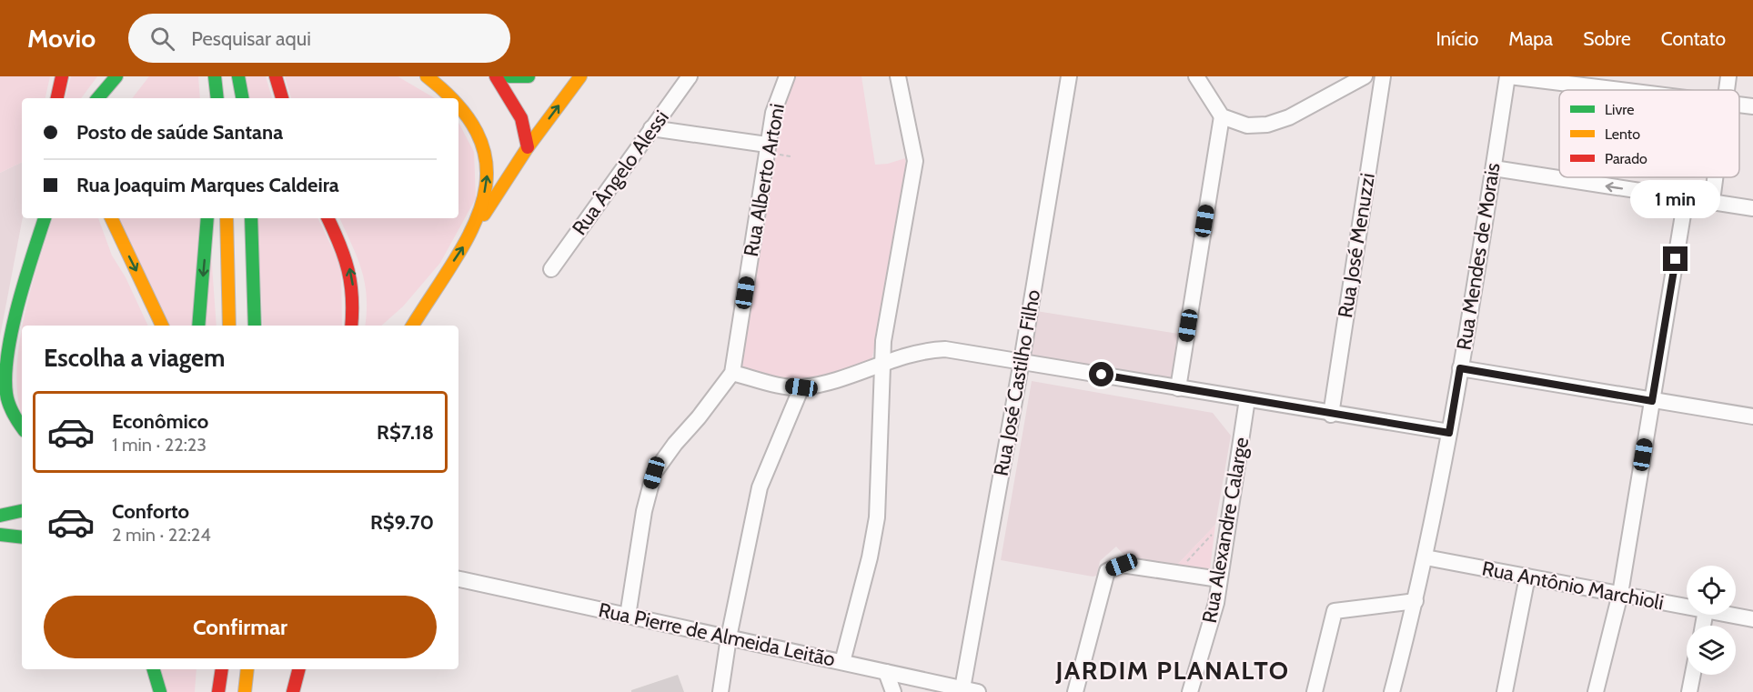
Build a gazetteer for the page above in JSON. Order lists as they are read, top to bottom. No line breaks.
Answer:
{"streets":{"street":["Rua Ângelo Alessi","Rua Alberto Artoni","Rua José Menuzzi","Rua Mendes de Morais","Rua José Castilho Filho","Rua Alexandre Calarge","Rua Antônio Marchioli","Rua Pierre de Almeida Leitão"]},"crossings":[["Rua Mendes de Morais","Rua Antônio Marchioli"],["Rua José Castilho Filho","Rua Pierre de Almeida Leitão"]],"districts":["JARDIM PLANALTO"],"legend":["Livre","Lento","Parado"],"page":{"header":"Movio","search":"Pesquisar aqui","nav":["Início","Mapa","Sobre","Contato"],"banner":["Posto de saúde Santana","Rua Joaquim Marques Caldeira"],"bubble":"1 min","heading":"Escolha a viagem","list":[{"name":"Econômico","note":"1 min · 22:23","value":"R$7.18"},{"name":"Conforto","note":"2 min · 22:24","value":"R$9.70"}],"buttons":"Confirmar"}}
